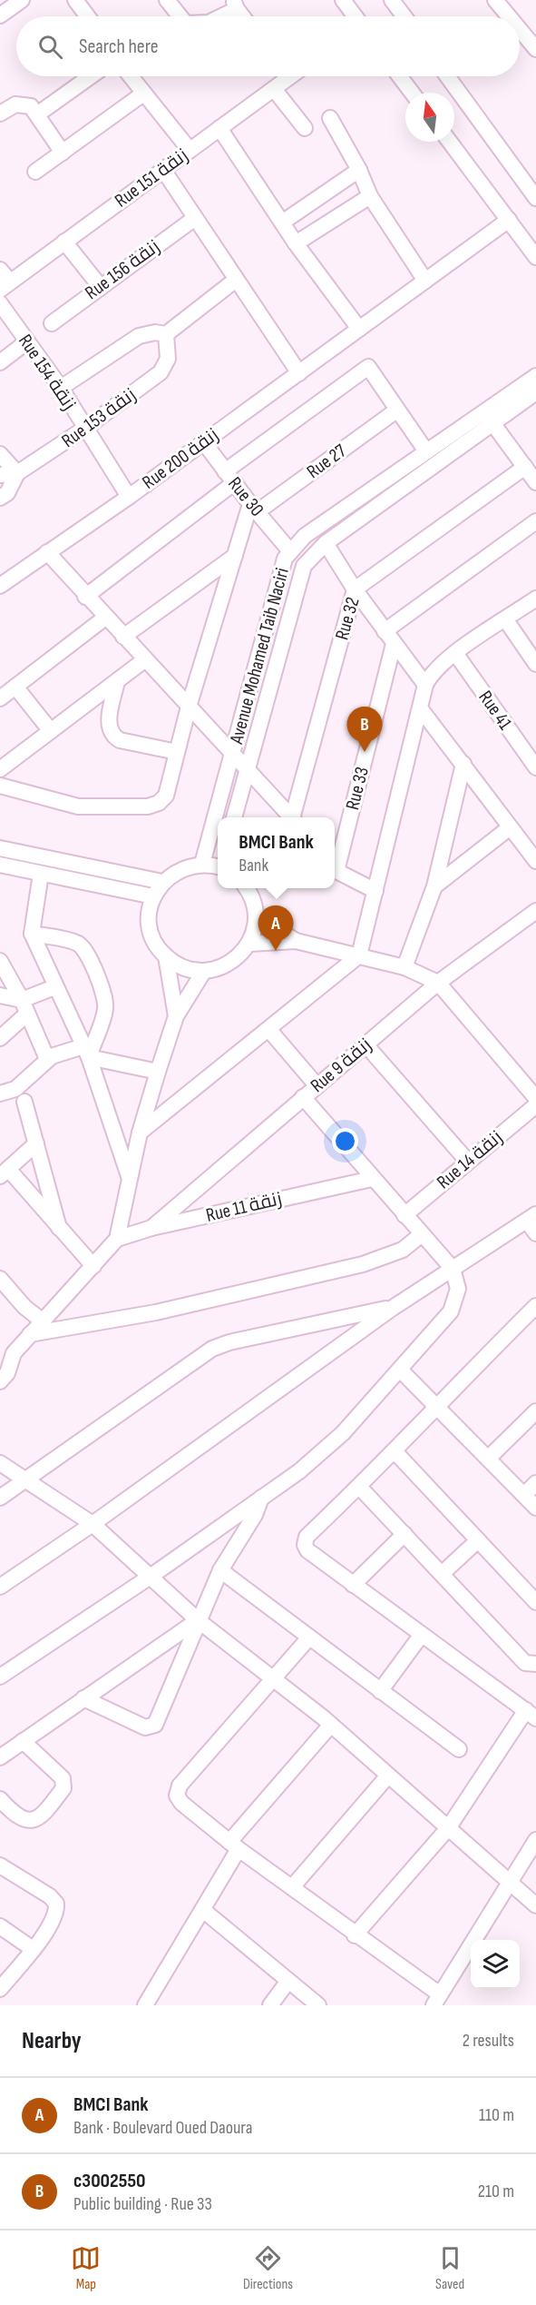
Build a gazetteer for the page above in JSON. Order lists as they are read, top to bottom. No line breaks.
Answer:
{"streets":{"street":["Rue 151 زنقة","Rue 156 زنقة","Rue 154 زنقة","Rue 153 زنقة","Rue 200 زنقة","Rue 27","Rue 30","Rue 32","Avenue Mohamed Taib Naciri","Rue 41","Rue 33","Rue 9 زنقة","Rue 14 زنقة","Rue 11 زنقة"]},"crossings":[["Rue 154 زنقة","Rue 153 زنقة"],["Rue 154 زنقة","Rue 200 زنقة"],["Rue 200 زنقة","Rue 30"],["Rue 27","Rue 30"],["Rue 30","Avenue Mohamed Taib Naciri"],["Rue 9 زنقة","Rue 11 زنقة"]],"north":"top","page":{"search":"Search here","pins":["B","A"],"popup":["BMCI Bank","Bank"],"heading":["Nearby","2 results"],"list":[{"mark":"A","name":"BMCI Bank","note":"Bank · Boulevard Oued Daoura","value":"110 m"},{"mark":"B","name":"c3002550","note":"Public building · Rue 33","value":"210 m"}],"nav":["Map","Directions","Saved"]}}
